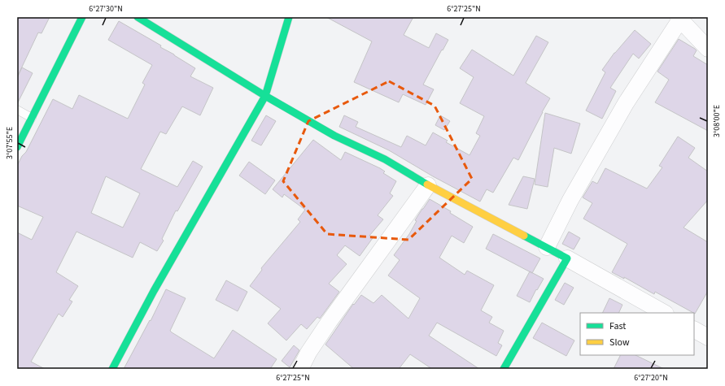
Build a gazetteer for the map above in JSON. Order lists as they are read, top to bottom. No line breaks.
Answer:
{"legend":["Fast","Slow"],"coordinates":["6°27'30\"N","6°27'25\"N","3°08'00\"E","3°07'55\"E","6°27'20\"N"]}
